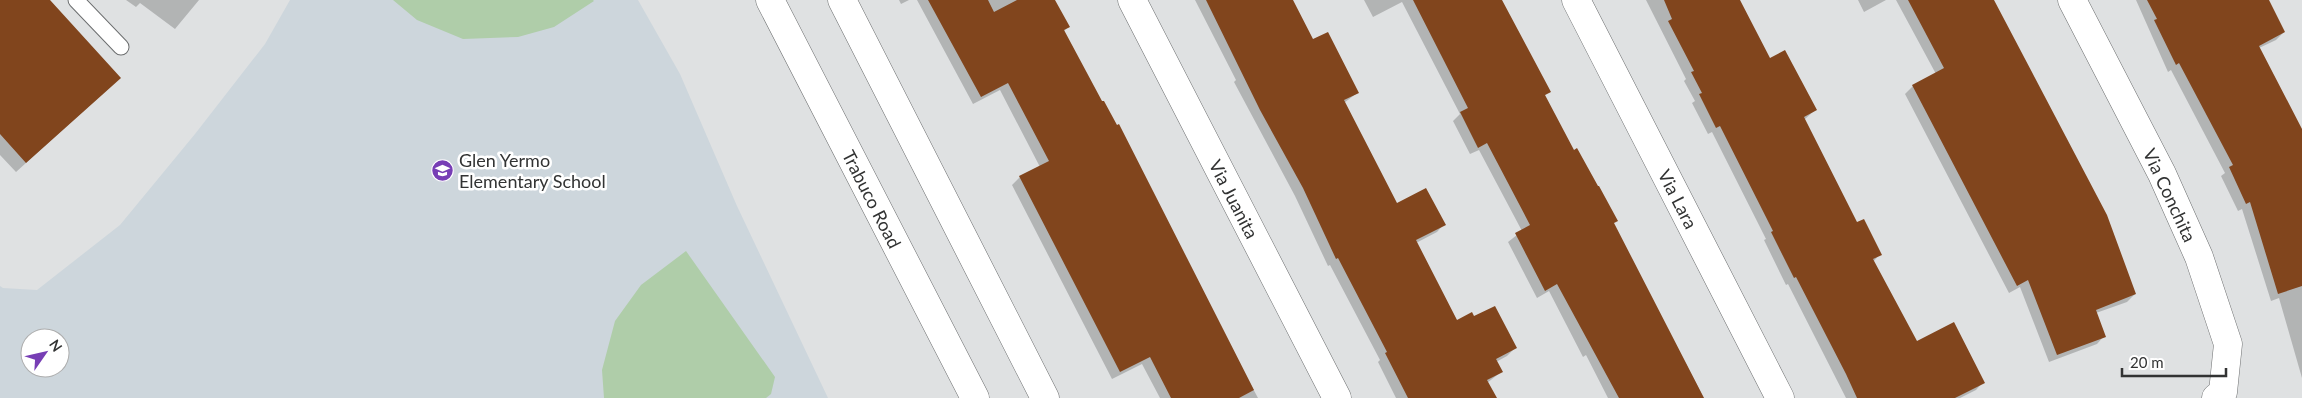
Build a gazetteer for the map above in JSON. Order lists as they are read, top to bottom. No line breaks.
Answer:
{"streets":{"street":["Via Conchita","Trabuco Road","Via Juanita","Via Lara"]},"places":{"school or university":["Glen Yermo Elementary School"]},"scale_bar":"20 m","north":"top right"}
